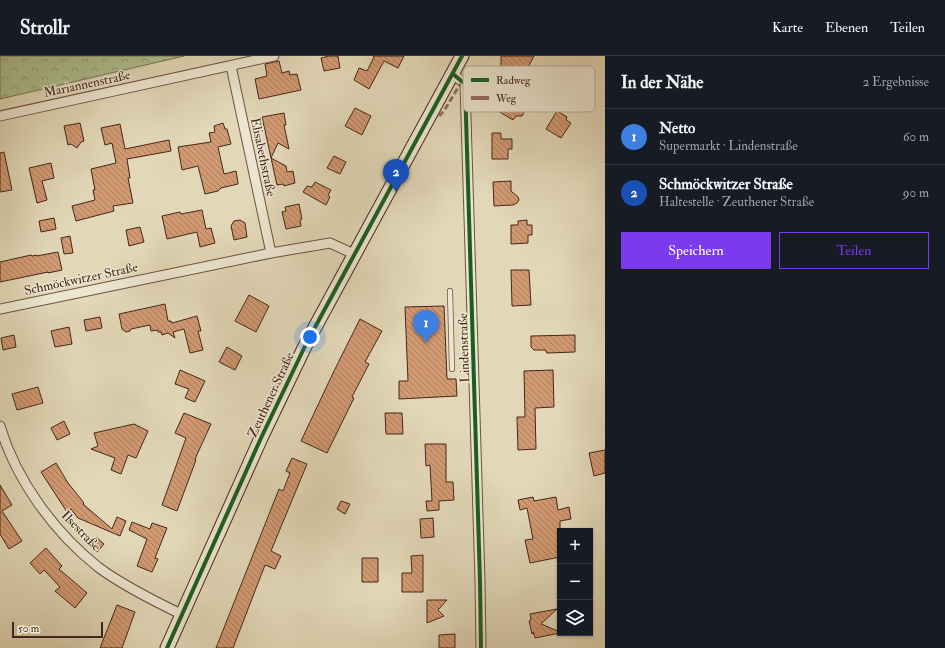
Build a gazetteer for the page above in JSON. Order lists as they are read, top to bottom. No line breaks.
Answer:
{"streets":{"main road":["Zeuthener Straße"],"street":["Mariannenstraße","Elisabethstraße","Schmöckwitzer Straße","Lindenstraße","Ilsestraße"]},"crossings":[["Mariannenstraße","Elisabethstraße"],["Elisabethstraße","Schmöckwitzer Straße"],["Schmöckwitzer Straße","Zeuthener Straße"],["Lindenstraße","Zeuthener Straße"],["Zeuthener Straße","Ilsestraße"]],"legend":["Radweg","Weg"],"scale_bar":"50 m","page":{"header":"Strollr","nav":["Karte","Ebenen","Teilen"],"heading":["In der Nähe","2 Ergebnisse"],"list":[{"mark":"1","name":"Netto","note":"Supermarkt · Lindenstraße","value":"60 m"},{"mark":"2","name":"Schmöckwitzer Straße","note":"Haltestelle · Zeuthener Straße","value":"90 m"}],"pins":["2","1"],"buttons":["Speichern","Teilen"],"map_buttons":["+","−"],"scale":"50 m"}}
